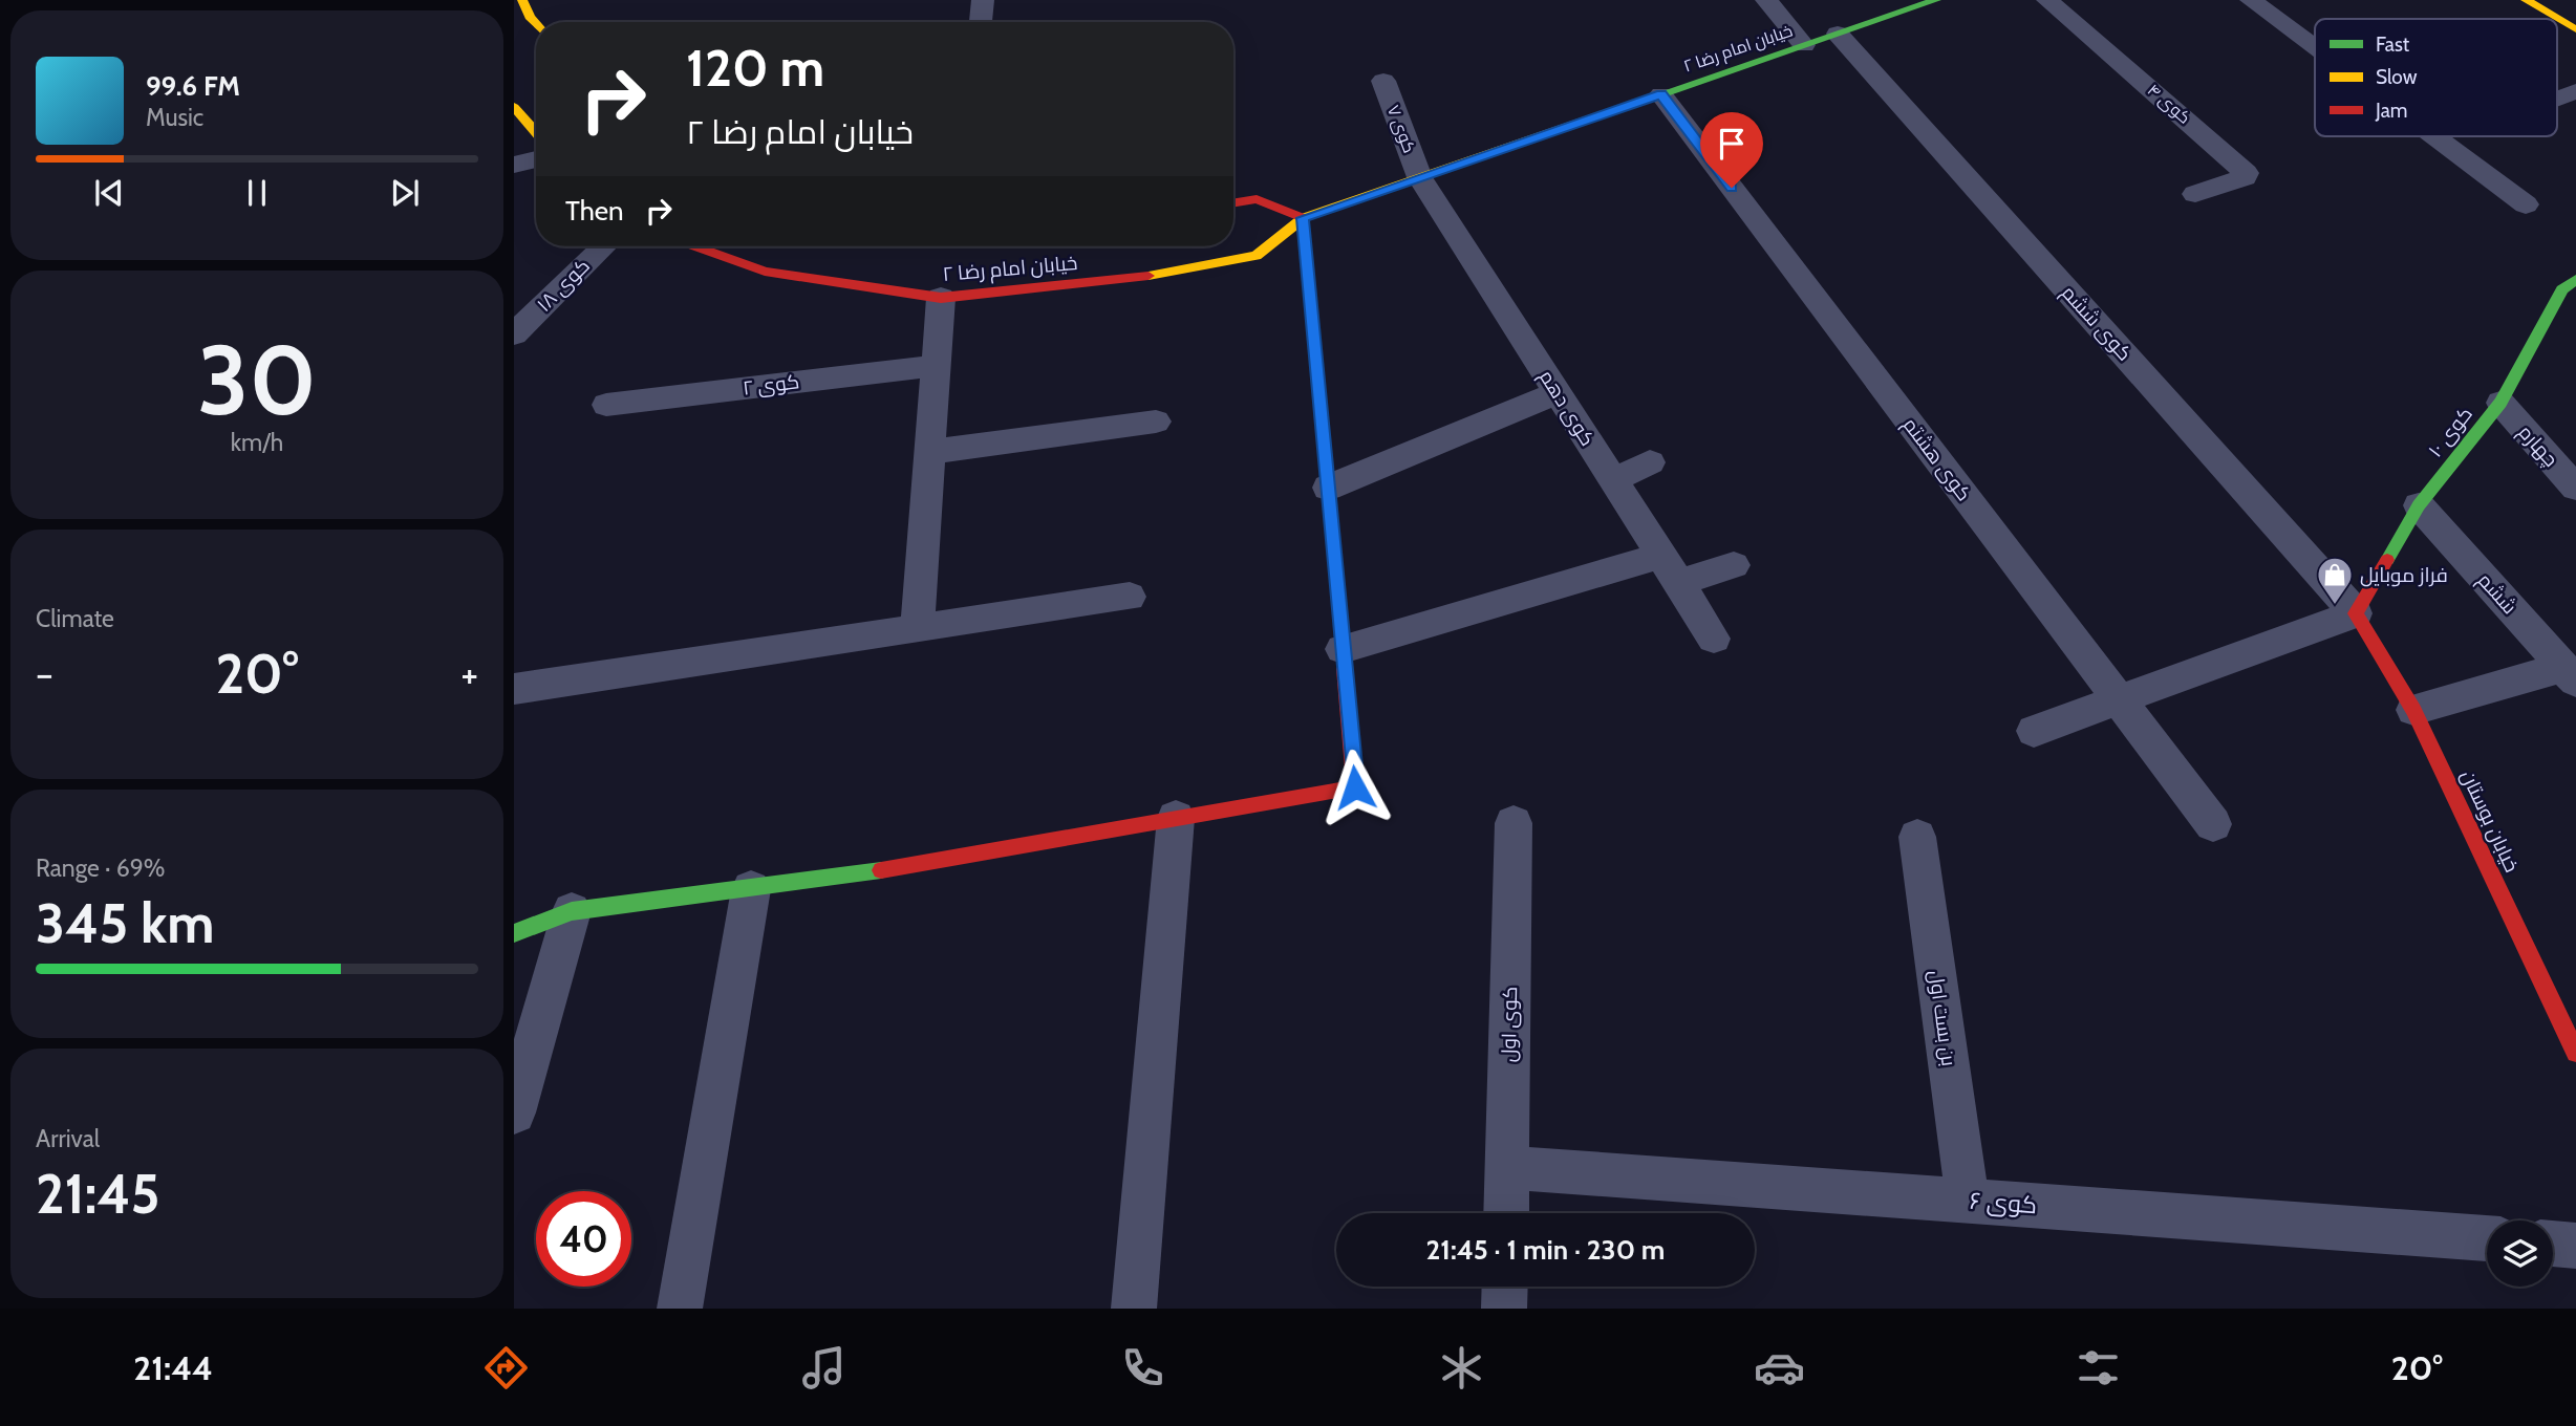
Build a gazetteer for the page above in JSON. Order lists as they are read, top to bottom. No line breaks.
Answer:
{"streets":{"street":["خیابان امام رضا ۲","کوی ۴","کوی ۷","کوی ۱۸","کوی ششم","کوی ۲","کوی دهم","کوی ۱۰","چهارم","کوی هشتم","ششم","خیابان بوستان","بن بست اول","کوی اول","کوی ۶"]},"crossings":[["خیابان امام رضا ۲","کوی ۷"],["خیابان امام رضا ۲","کوی ششم"],["خیابان امام رضا ۲","کوی دهم"],["خیابان امام رضا ۲","کوی هشتم"],["کوی ۷","کوی دهم"],["کوی ششم","کوی ۱۰"],["کوی ششم","خیابان بوستان"],["کوی ۱۰","چهارم"],["کوی ۱۰","ششم"],["کوی ۱۰","خیابان بوستان"],["بن بست اول","کوی ۶"],["کوی اول","کوی ۶"]],"places":{"shop":["فراز موبایل"]},"legend":["Fast","Slow","Jam"],"page":{"turn":["120 m","خیابان امام رضا ۲"],"song":["99.6 FM","Music"],"then":"Then","tile":[["30","km/h"],"Climate",["Range · 69%","345 km"],["Arrival","21:45"]],"heat":["−","20°","+"],"limit":"40","trip":"21:45 · 1 min · 230 m","tabs":["21:44","20°"]}}
